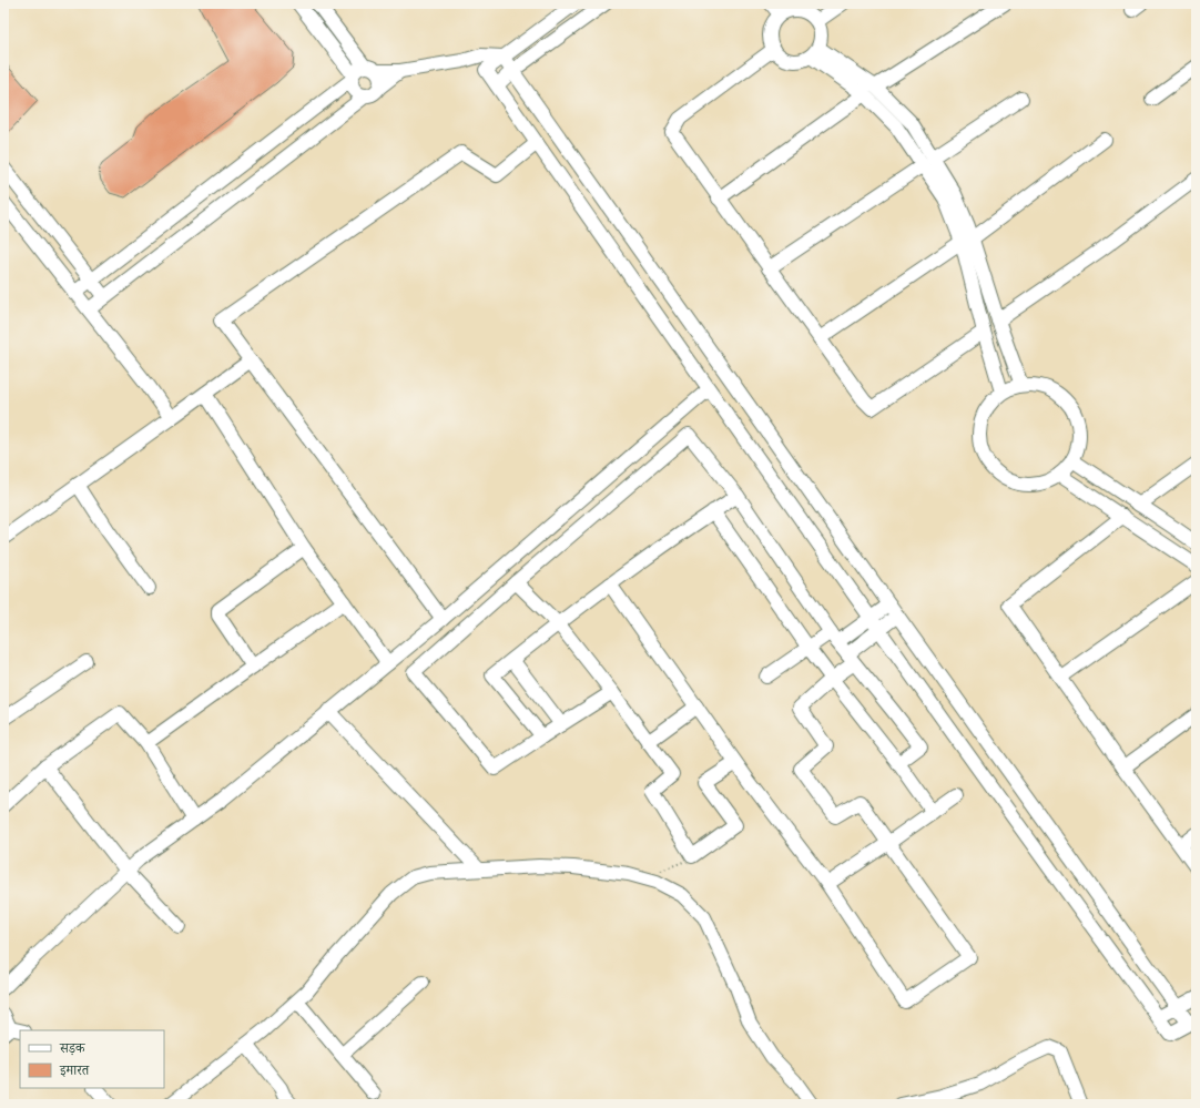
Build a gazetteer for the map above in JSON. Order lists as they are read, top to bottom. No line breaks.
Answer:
{"legend":["सड़क","इमारत"]}
